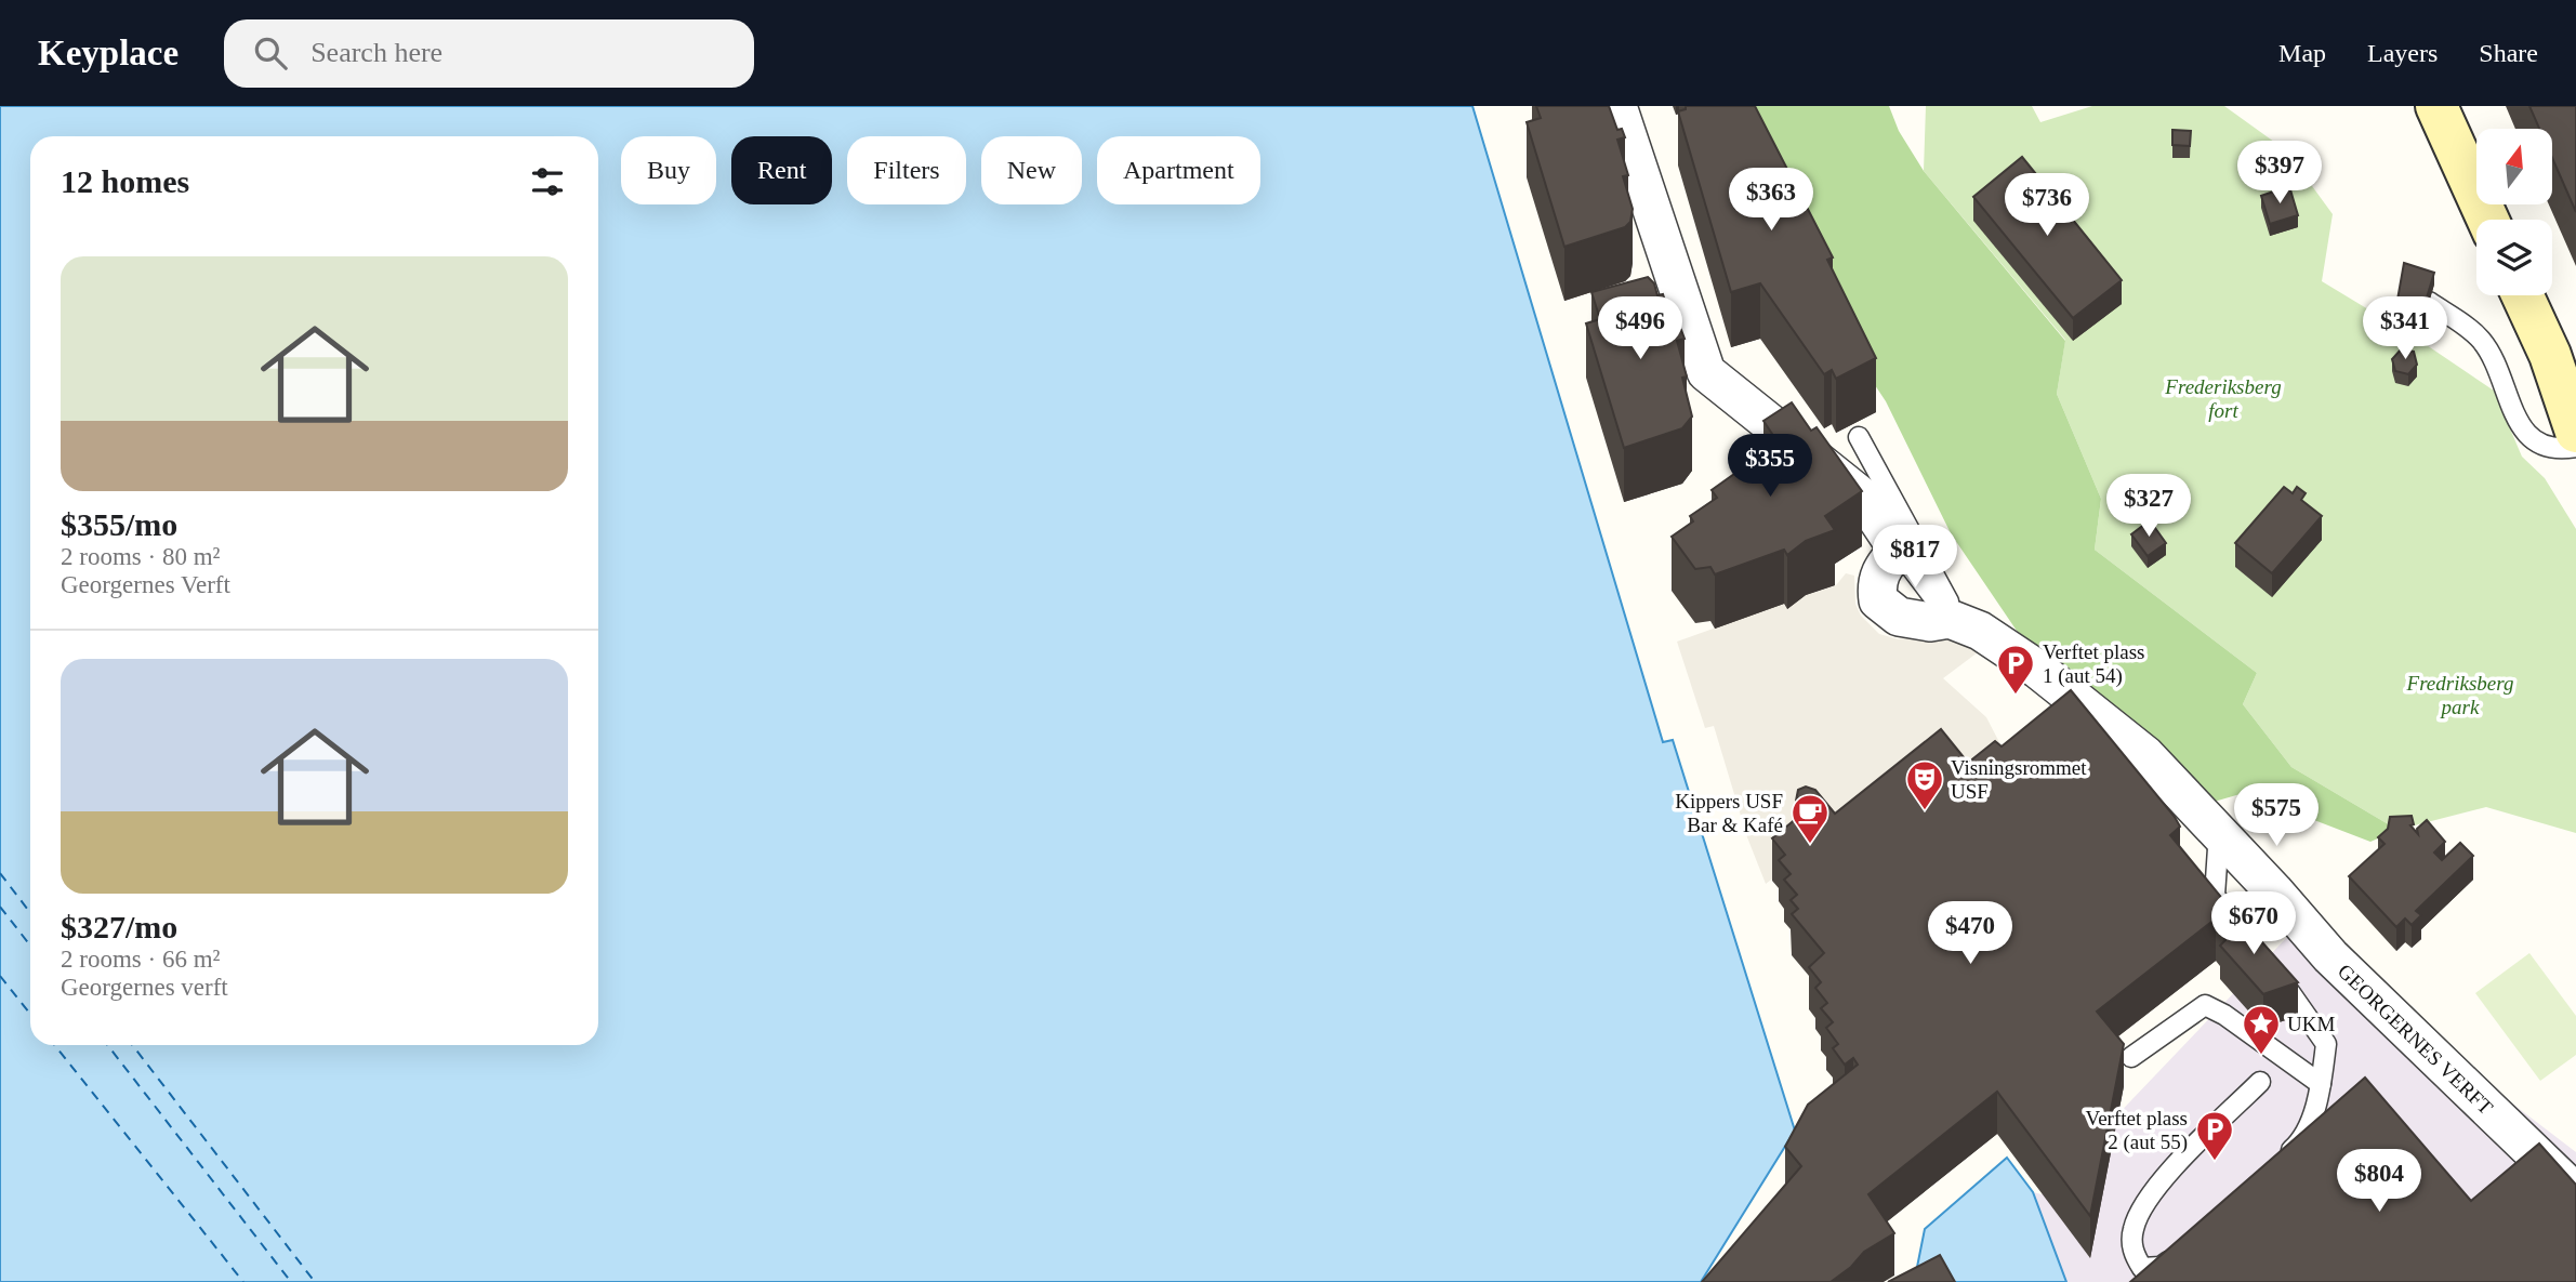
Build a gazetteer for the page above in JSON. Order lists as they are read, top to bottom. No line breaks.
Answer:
{"streets":{"street":["GEORGERNES VERFT"]},"parks":["Frederiksberg fort","Fredriksberg park"],"places":{"parking":["Verftet plass 1 (aut 54)","Verftet plass 2 (aut 55)"],"theatre":["Visningsrommet USF"],"cafe":["Kippers USF Bar & Kafé"],"place":["UKM"]},"north":"top","page":{"header":"Keyplace","search":"Search here","nav":["Map","Layers","Share"],"chip":["Buy","Rent","Filters","New","Apartment"],"heading":"12 homes","price":["$397","$363","$736","$496","$341","$355","$327","$817","$575","$670","$470","$804"],"list":[{"name":"$355/mo","note":"2 rooms · 80 m² · Georgernes Verft"},{"name":"$327/mo","note":"2 rooms · 66 m² · Georgernes verft"}]}}
